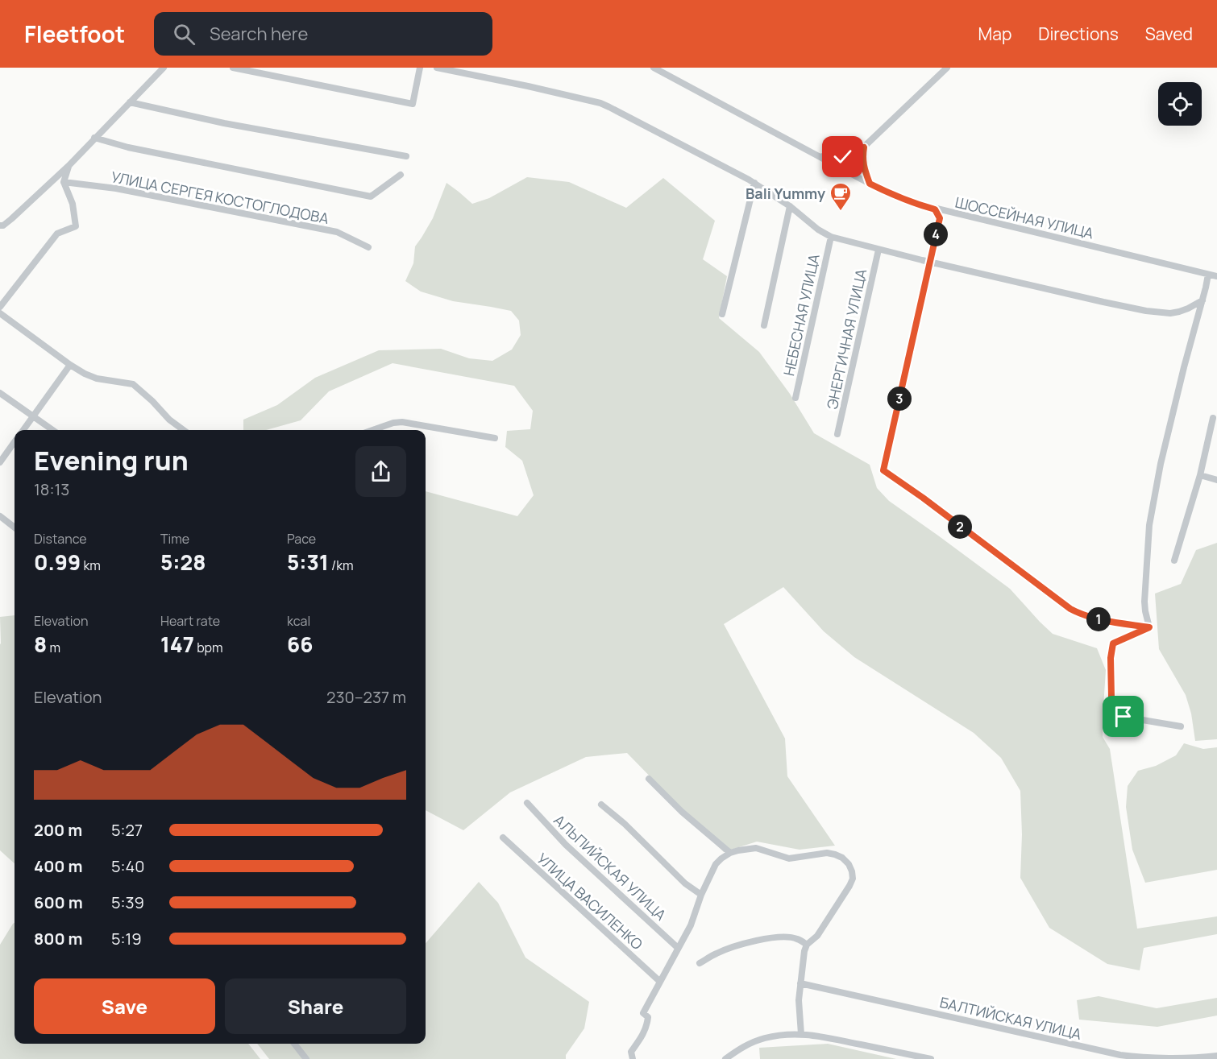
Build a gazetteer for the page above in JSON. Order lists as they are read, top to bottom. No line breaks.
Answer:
{"streets":{"street":["УЛИЦА СЕРГЕЯ КОСТОГЛОДОВА","ШОССЕЙНАЯ УЛИЦА","НЕБЕСНАЯ УЛИЦА","ЭНЕРГИЧНАЯ УЛИЦА","АЛЬПИЙСКАЯ УЛИЦА","УЛИЦА ВАСИЛЕНКО","БАЛТИЙСКАЯ УЛИЦА"]},"places":{"cafe":["Bali Yummy"]},"page":{"header":"Fleetfoot","search":"Search here","nav":["Map","Directions","Saved"],"pins":["4","3","2","1"],"heading":["Evening run","18:13"],"stats":[["Distance","0.99 km"],["Time","5:28"],["Pace","5:31 /km"],["Elevation","8 m"],["Heart rate","147 bpm"],["kcal","66"]],"chart":["Elevation","230–237 m"],"list":[{"name":"200 m","note":"5:27"},{"name":"400 m","note":"5:40"},{"name":"600 m","note":"5:39"},{"name":"800 m","note":"5:19"}],"buttons":["Save","Share"]}}
